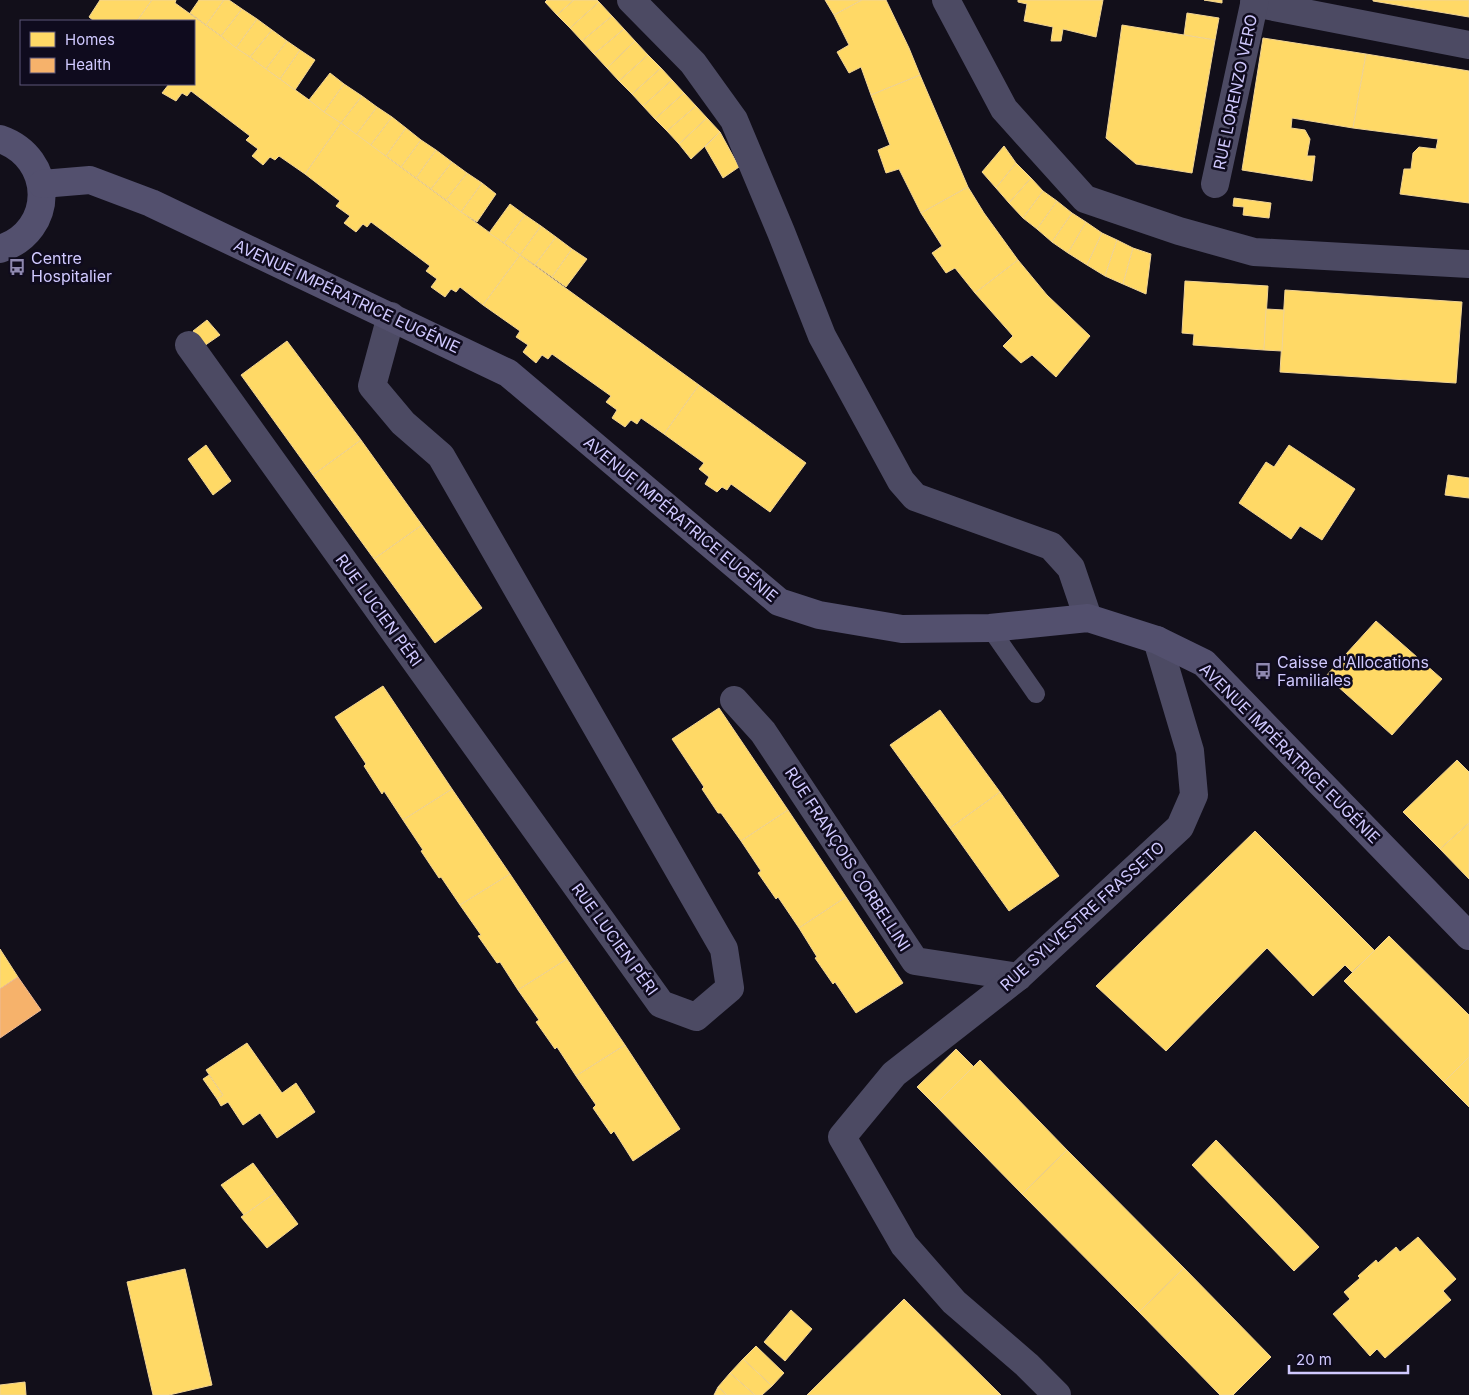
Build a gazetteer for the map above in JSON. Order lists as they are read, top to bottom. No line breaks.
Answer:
{"streets":{"main road":["AVENUE IMPÉRATRICE EUGÉNIE"],"street":["RUE LORENZO VERO","RUE LUCIEN PÉRI","RUE FRANÇOIS CORBELLINI","RUE SYLVESTRE FRASSETO"]},"crossings":[["AVENUE IMPÉRATRICE EUGÉNIE","RUE LUCIEN PÉRI"],["AVENUE IMPÉRATRICE EUGÉNIE","RUE SYLVESTRE FRASSETO"],["RUE FRANÇOIS CORBELLINI","RUE SYLVESTRE FRASSETO"]],"places":{"bus stop":["Centre Hospitalier","Caisse d'Allocations Familiales"]},"legend":["Homes","Health"],"scale_bar":"20 m"}
